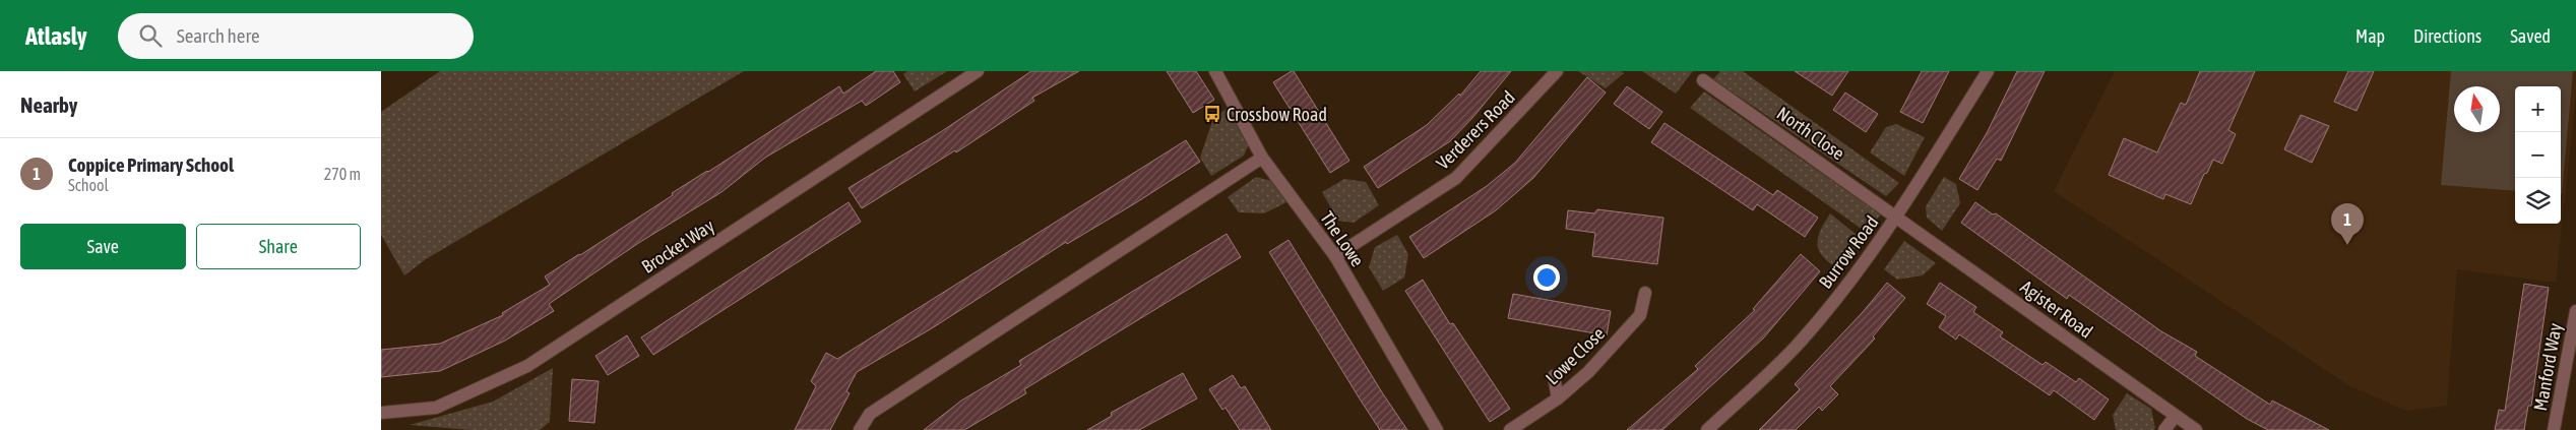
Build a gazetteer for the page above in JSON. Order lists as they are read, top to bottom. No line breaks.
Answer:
{"streets":{"street":["Verderers Road","North Close","The Lowe","Brocket Way","Burrow Road","Agister Road","Lowe Close","Manford Way"]},"crossings":[["Verderers Road","The Lowe"],["North Close","Burrow Road"],["North Close","Agister Road"],["Burrow Road","Agister Road"]],"places":{"bus stop":["Crossbow Road"]},"north":"top","page":{"header":"Atlasly","search":"Search here","nav":["Map","Directions","Saved"],"heading":"Nearby","map_buttons":["+","−"],"list":[{"mark":"1","name":"Coppice Primary School","note":"School","value":"270 m"}],"pins":"1","buttons":["Save","Share"]}}
